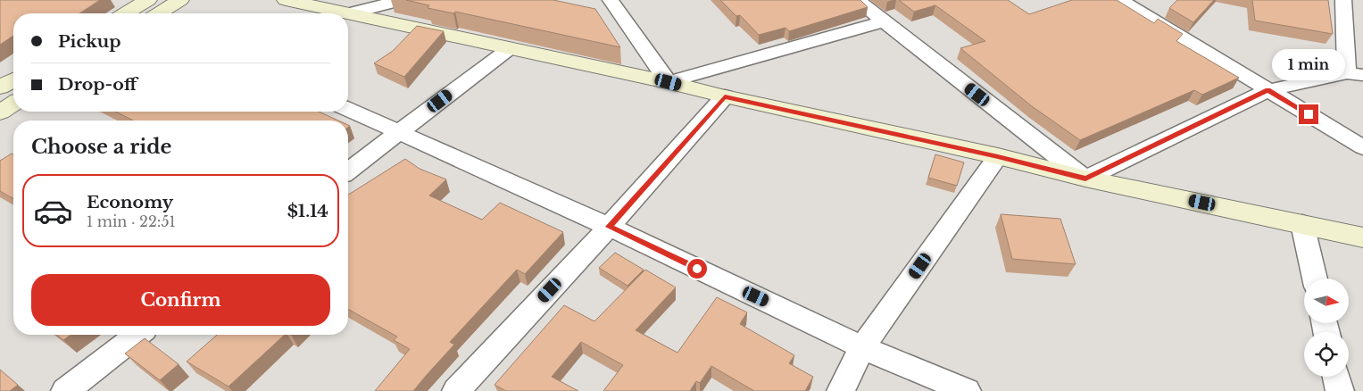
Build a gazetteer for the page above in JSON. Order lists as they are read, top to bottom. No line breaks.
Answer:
{"north":"right","page":{"banner":["Pickup","Drop-off"],"bubble":"1 min","heading":"Choose a ride","list":[{"name":"Economy","note":"1 min · 22:51","value":"$1.14"}],"buttons":"Confirm"}}
